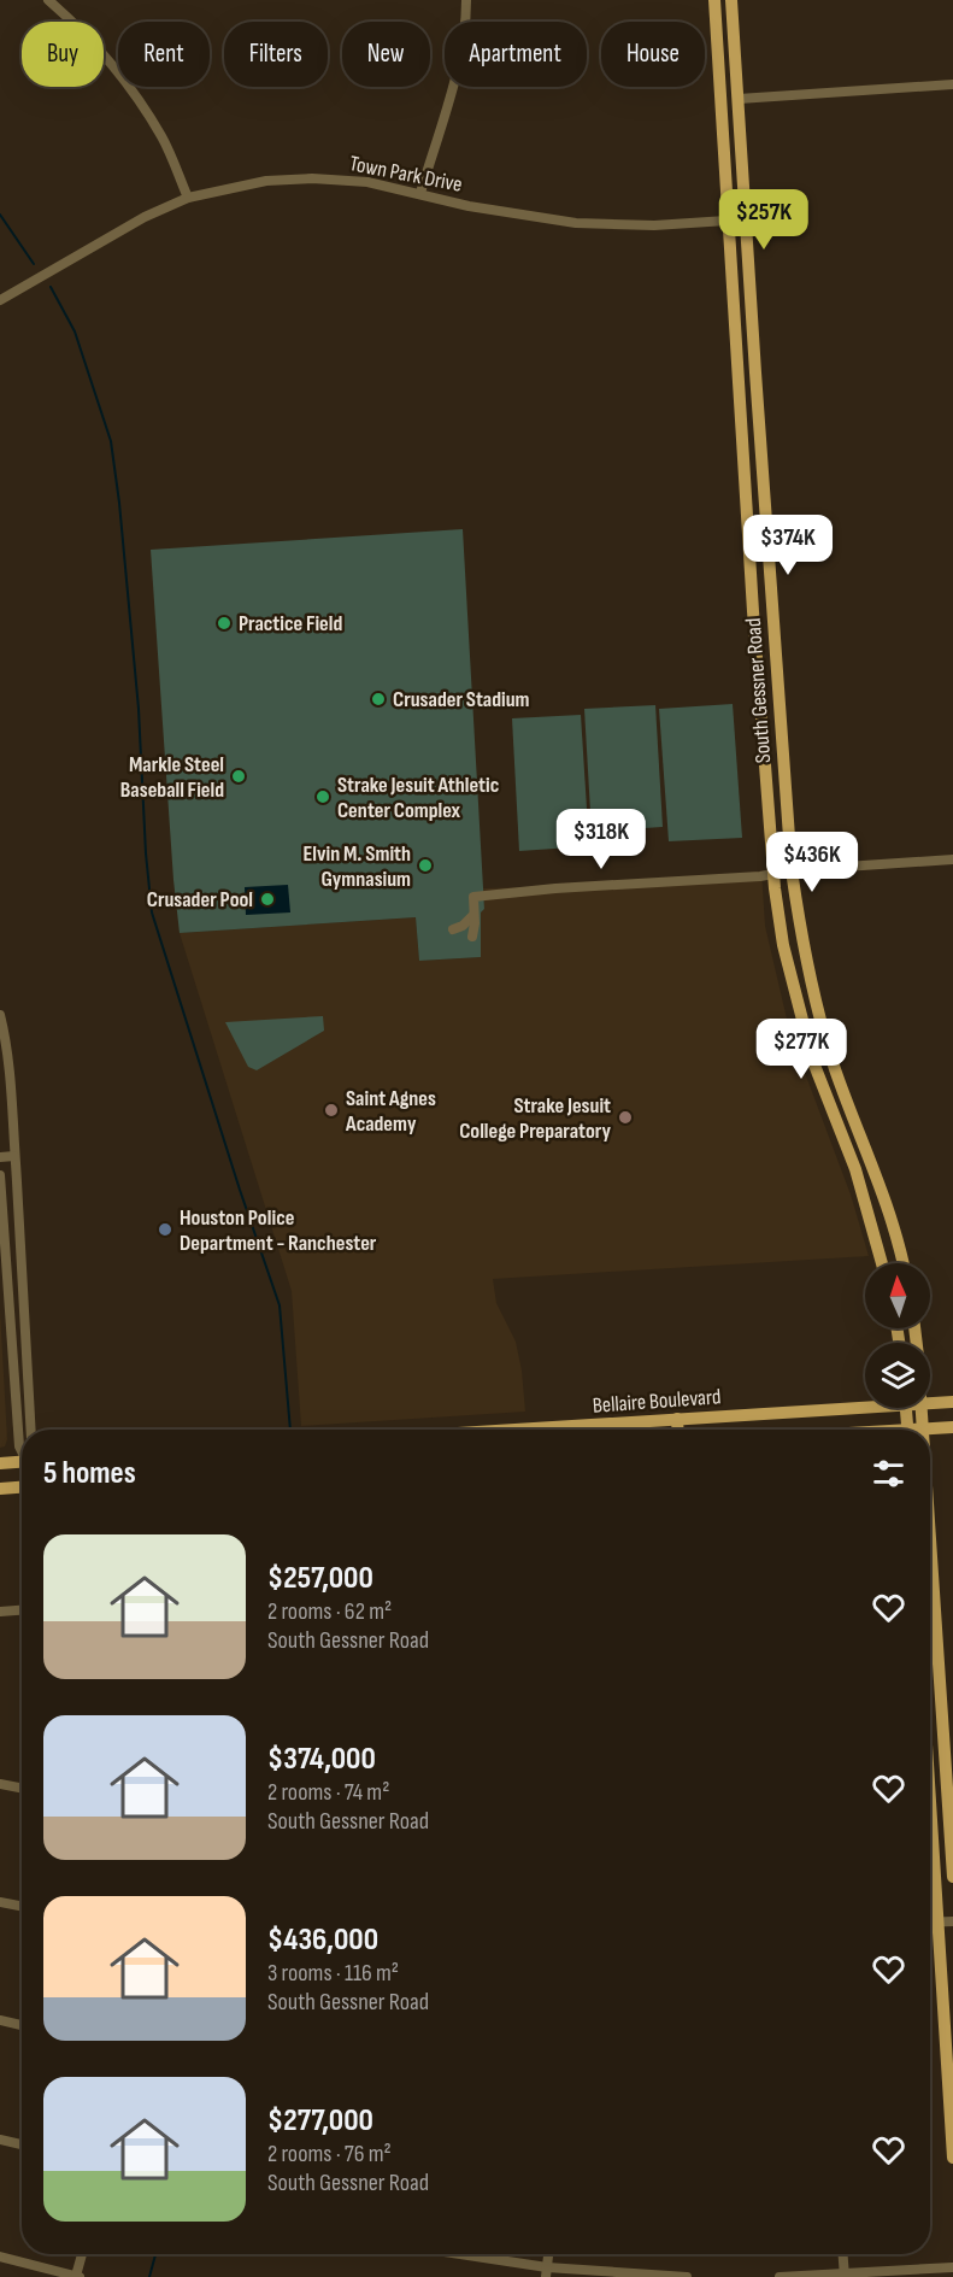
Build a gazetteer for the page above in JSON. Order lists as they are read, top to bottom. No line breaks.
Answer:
{"streets":{"main road":["South Gessner Road","Bellaire Boulevard"],"street":["Town Park Drive"]},"crossings":[["Town Park Drive","South Gessner Road"]],"places":["Practice Field","Crusader Stadium","Markle Steel Baseball Field","Strake Jesuit Athletic Center Complex","Elvin M. Smith Gymnasium","Crusader Pool","Saint Agnes Academy","Strake Jesuit College Preparatory","Houston Police Department - Ranchester"],"north":"top","page":{"chip":["Buy","Rent","Filters","New","Apartment","House"],"price":["$257K","$374K","$318K","$436K","$277K"],"heading":"5 homes","list":[{"name":"$257,000","note":"2 rooms · 62 m² · South Gessner Road"},{"name":"$374,000","note":"2 rooms · 74 m² · South Gessner Road"},{"name":"$436,000","note":"3 rooms · 116 m² · South Gessner Road"},{"name":"$277,000","note":"2 rooms · 76 m² · South Gessner Road"}]}}
